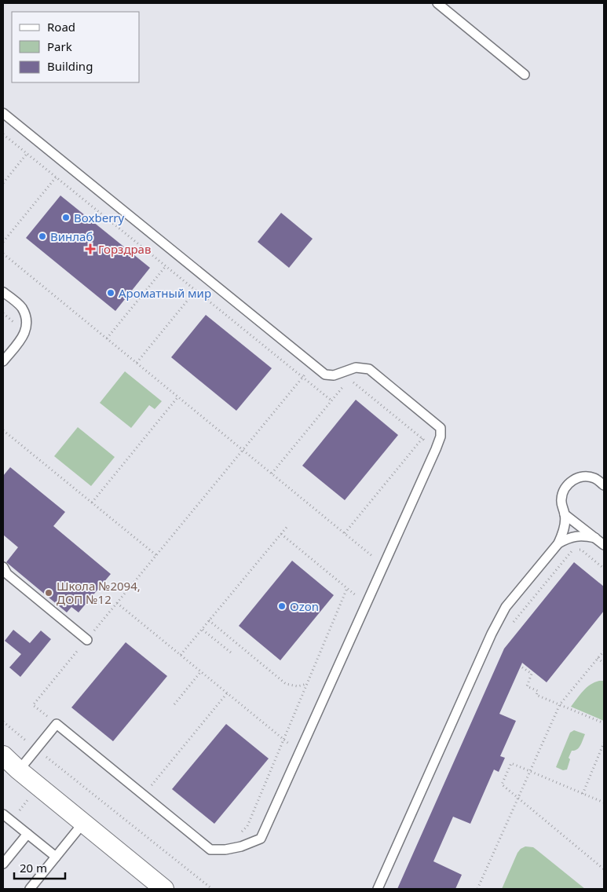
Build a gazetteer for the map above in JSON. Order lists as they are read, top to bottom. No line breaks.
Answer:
{"places":{"other":["Boxberry","Винлаб","Ароматный мир","Школа №2094, ДОП №12","Ozon"],"health":["Горздрав"]},"legend":["Road","Park","Building"],"scale_bar":"20 m"}
